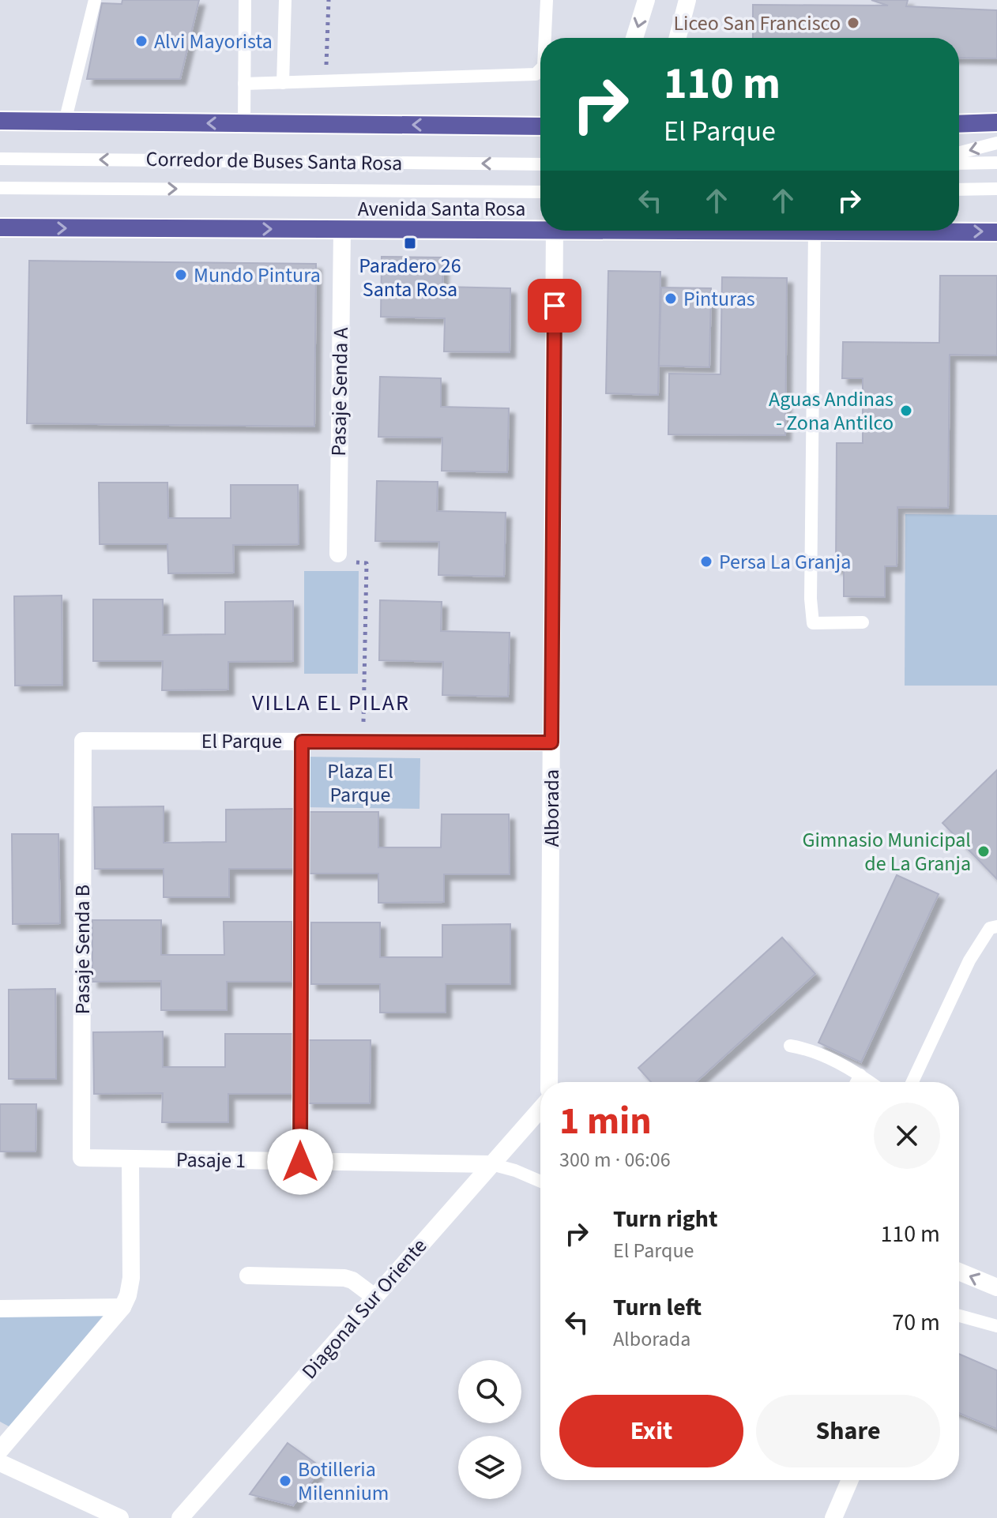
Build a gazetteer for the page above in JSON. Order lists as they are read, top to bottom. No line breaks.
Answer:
{"streets":{"main road":["Avenida Santa Rosa"],"street":["Pasaje Senda A","El Parque","Alborada","Pasaje Senda B","Pasaje 1","Diagonal Sur Oriente"],"lane":["Corredor de Buses Santa Rosa"]},"crossings":[["Avenida Santa Rosa","Pasaje Senda A"],["El Parque","Alborada"],["El Parque","Pasaje Senda B"],["Pasaje Senda B","Pasaje 1"],["Pasaje 1","Diagonal Sur Oriente"]],"districts":["VILLA EL PILAR"],"parks":["Plaza El Parque"],"places":{"other":["Liceo San Francisco","Alvi Mayorista","Mundo Pintura","Pinturas","Aguas Andinas - Zona Antilco","Persa La Granja","Gimnasio Municipal de La Granja","Botilleria Milennium"],"transit":["Paradero 26 Santa Rosa"]},"page":{"turn":["110 m","El Parque"],"heading":["1 min","300 m · 06:06"],"list":[{"name":"Turn right","note":"El Parque","value":"110 m"},{"name":"Turn left","note":"Alborada","value":"70 m"}],"buttons":["Exit","Share"]}}
